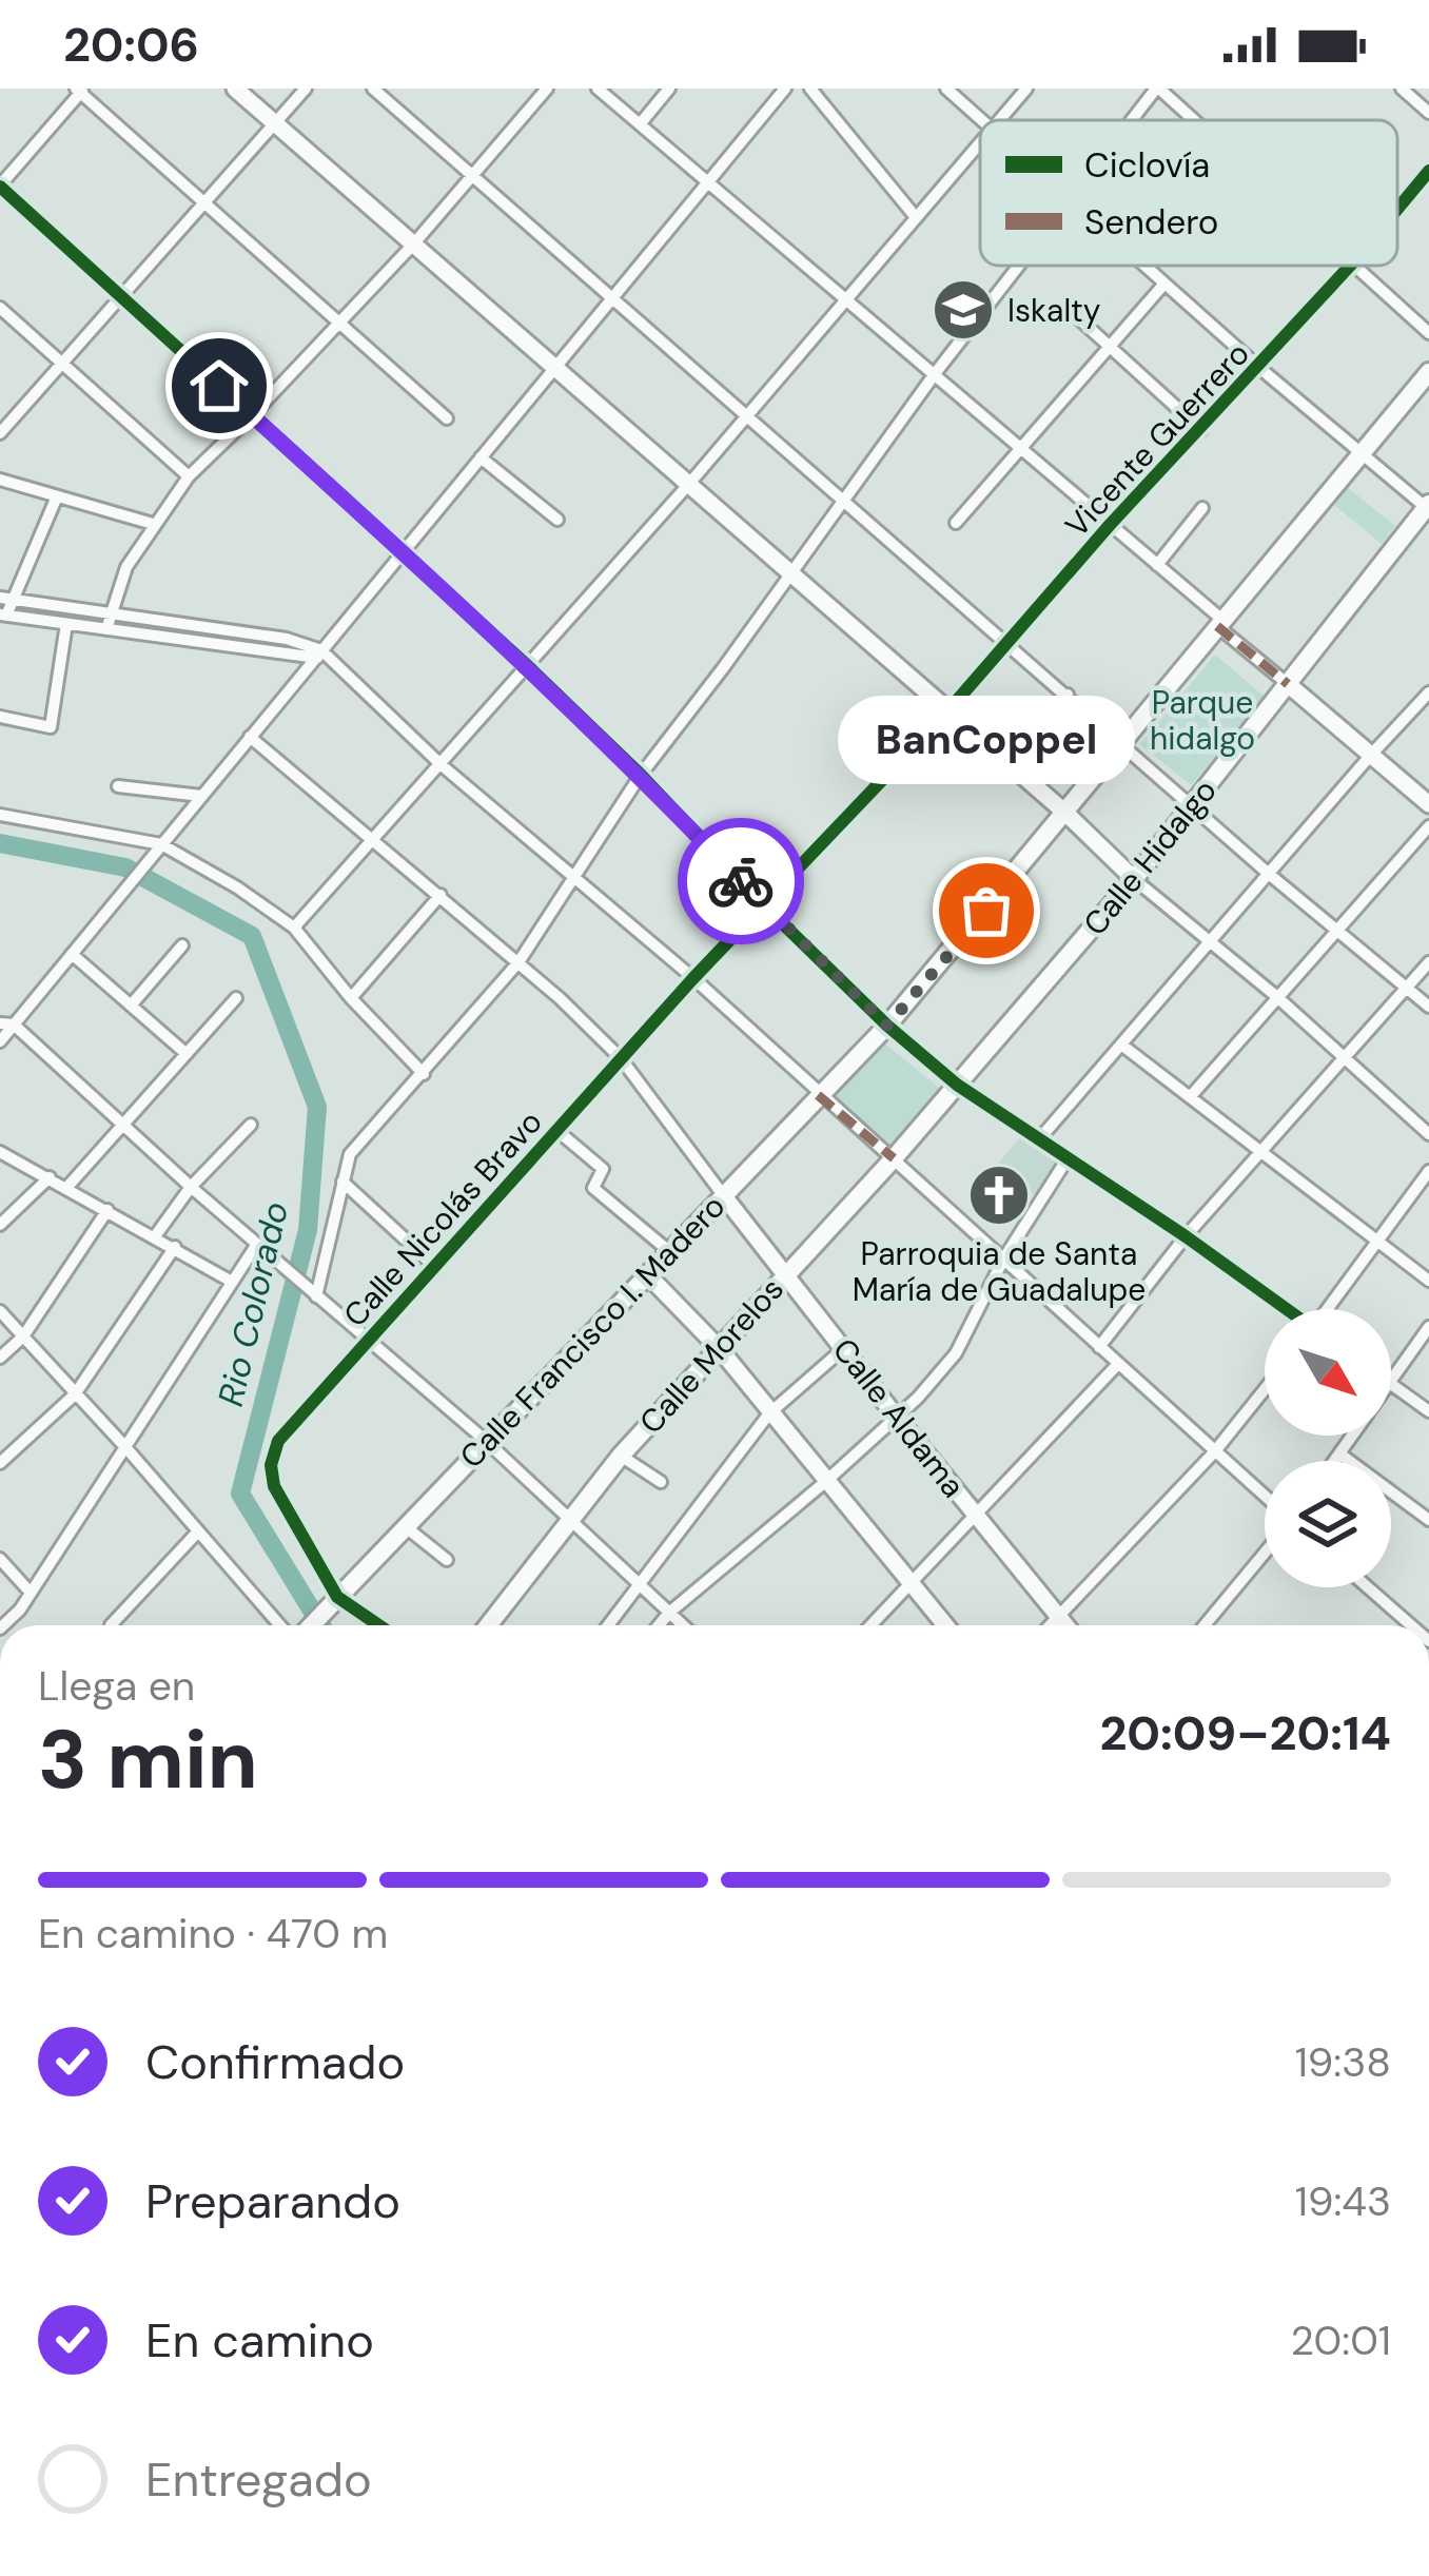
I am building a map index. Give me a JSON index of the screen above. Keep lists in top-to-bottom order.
{
  "streets": {
    "main road": ["Calle Hidalgo", "Calle Francisco I. Madero", "Calle Morelos"],
    "street": ["Vicente Guerrero", "Calle Nicolás Bravo", "Calle Aldama"]
  },
  "crossings": [
    ["Vicente Guerrero", "Calle Nicolás Bravo"],
    ["Calle Hidalgo", "Calle Morelos"],
    ["Calle Nicolás Bravo", "Calle Francisco I. Madero"],
    ["Calle Francisco I. Madero", "Calle Aldama"],
    ["Calle Morelos", "Calle Aldama"]
  ],
  "water": ["Rio Colorado"],
  "parks": ["Parque hidalgo"],
  "places": {
    "school or university": ["Iskalty"],
    "other": ["BanCoppel"],
    "church": ["Parroquia de Santa María de Guadalupe"]
  },
  "legend": ["Ciclovía", "Sendero"],
  "north": "bottom right",
  "page": {
    "status": "20:06",
    "bubble": "BanCoppel",
    "heading": ["3 min", "Llega en", "20:09–20:14"],
    "bar": "En camino · 470 m",
    "list": [
      ["Confirmado", "19:38"],
      ["Preparando", "19:43"],
      ["En camino", "20:01"],
      "Entregado"
    ]
  }
}
